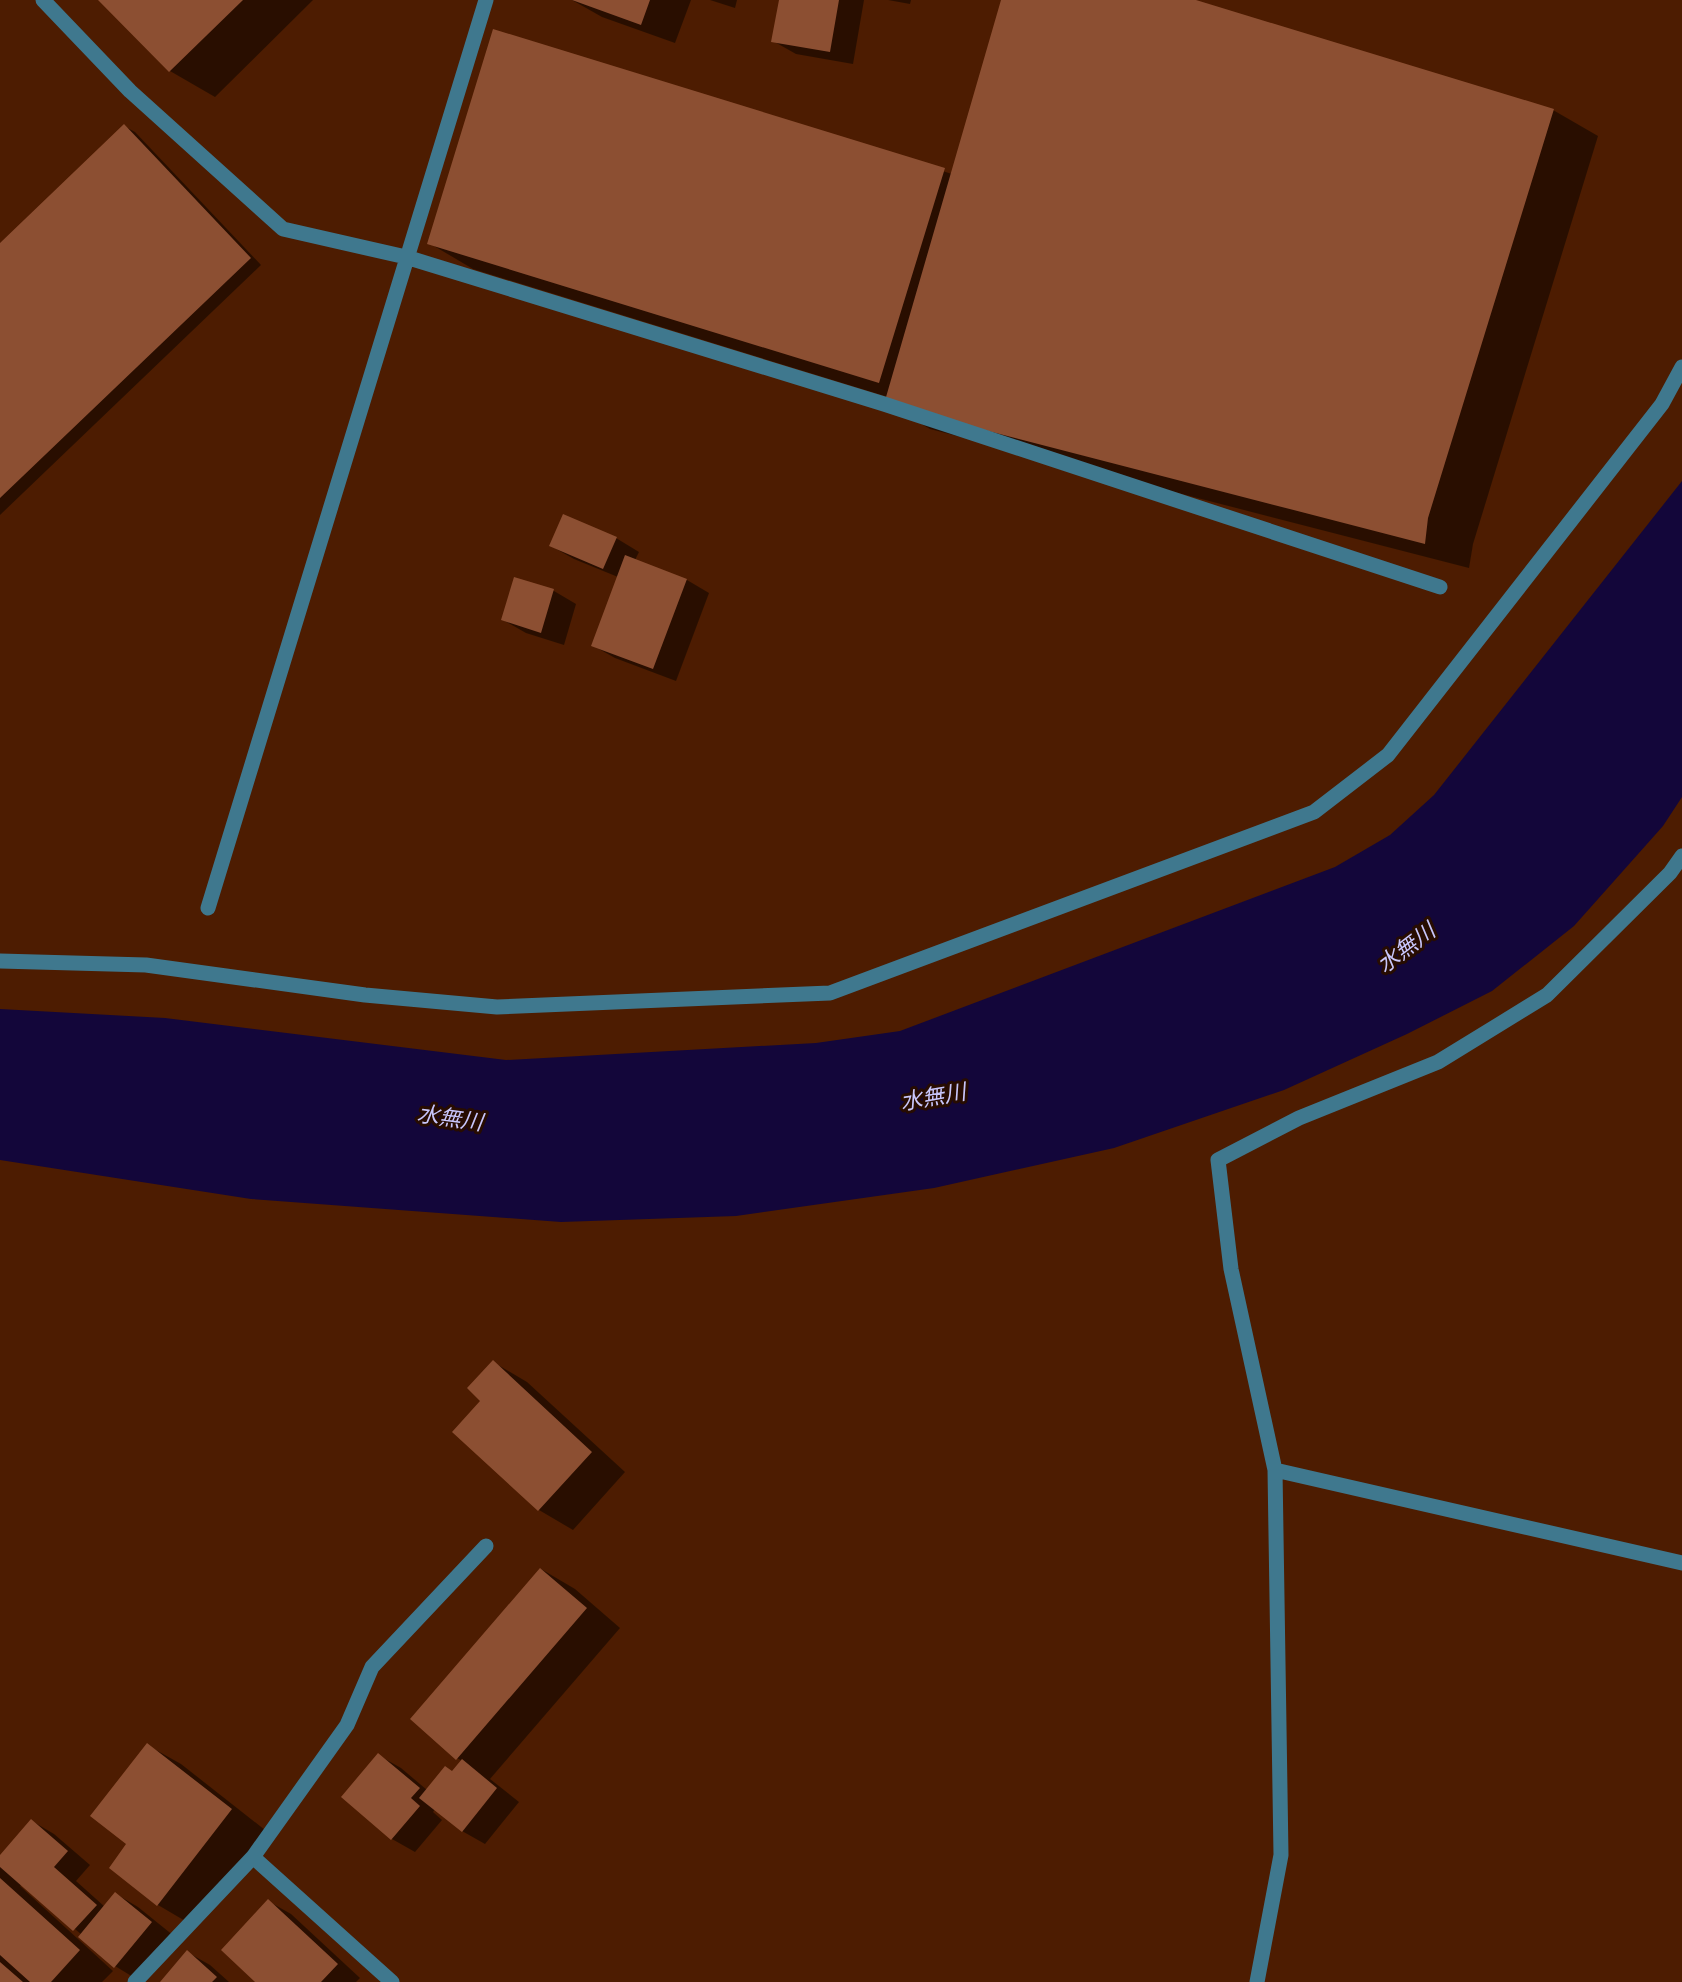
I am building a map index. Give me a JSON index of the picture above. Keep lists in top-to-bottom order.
{
  "water": ["水無川"]
}
